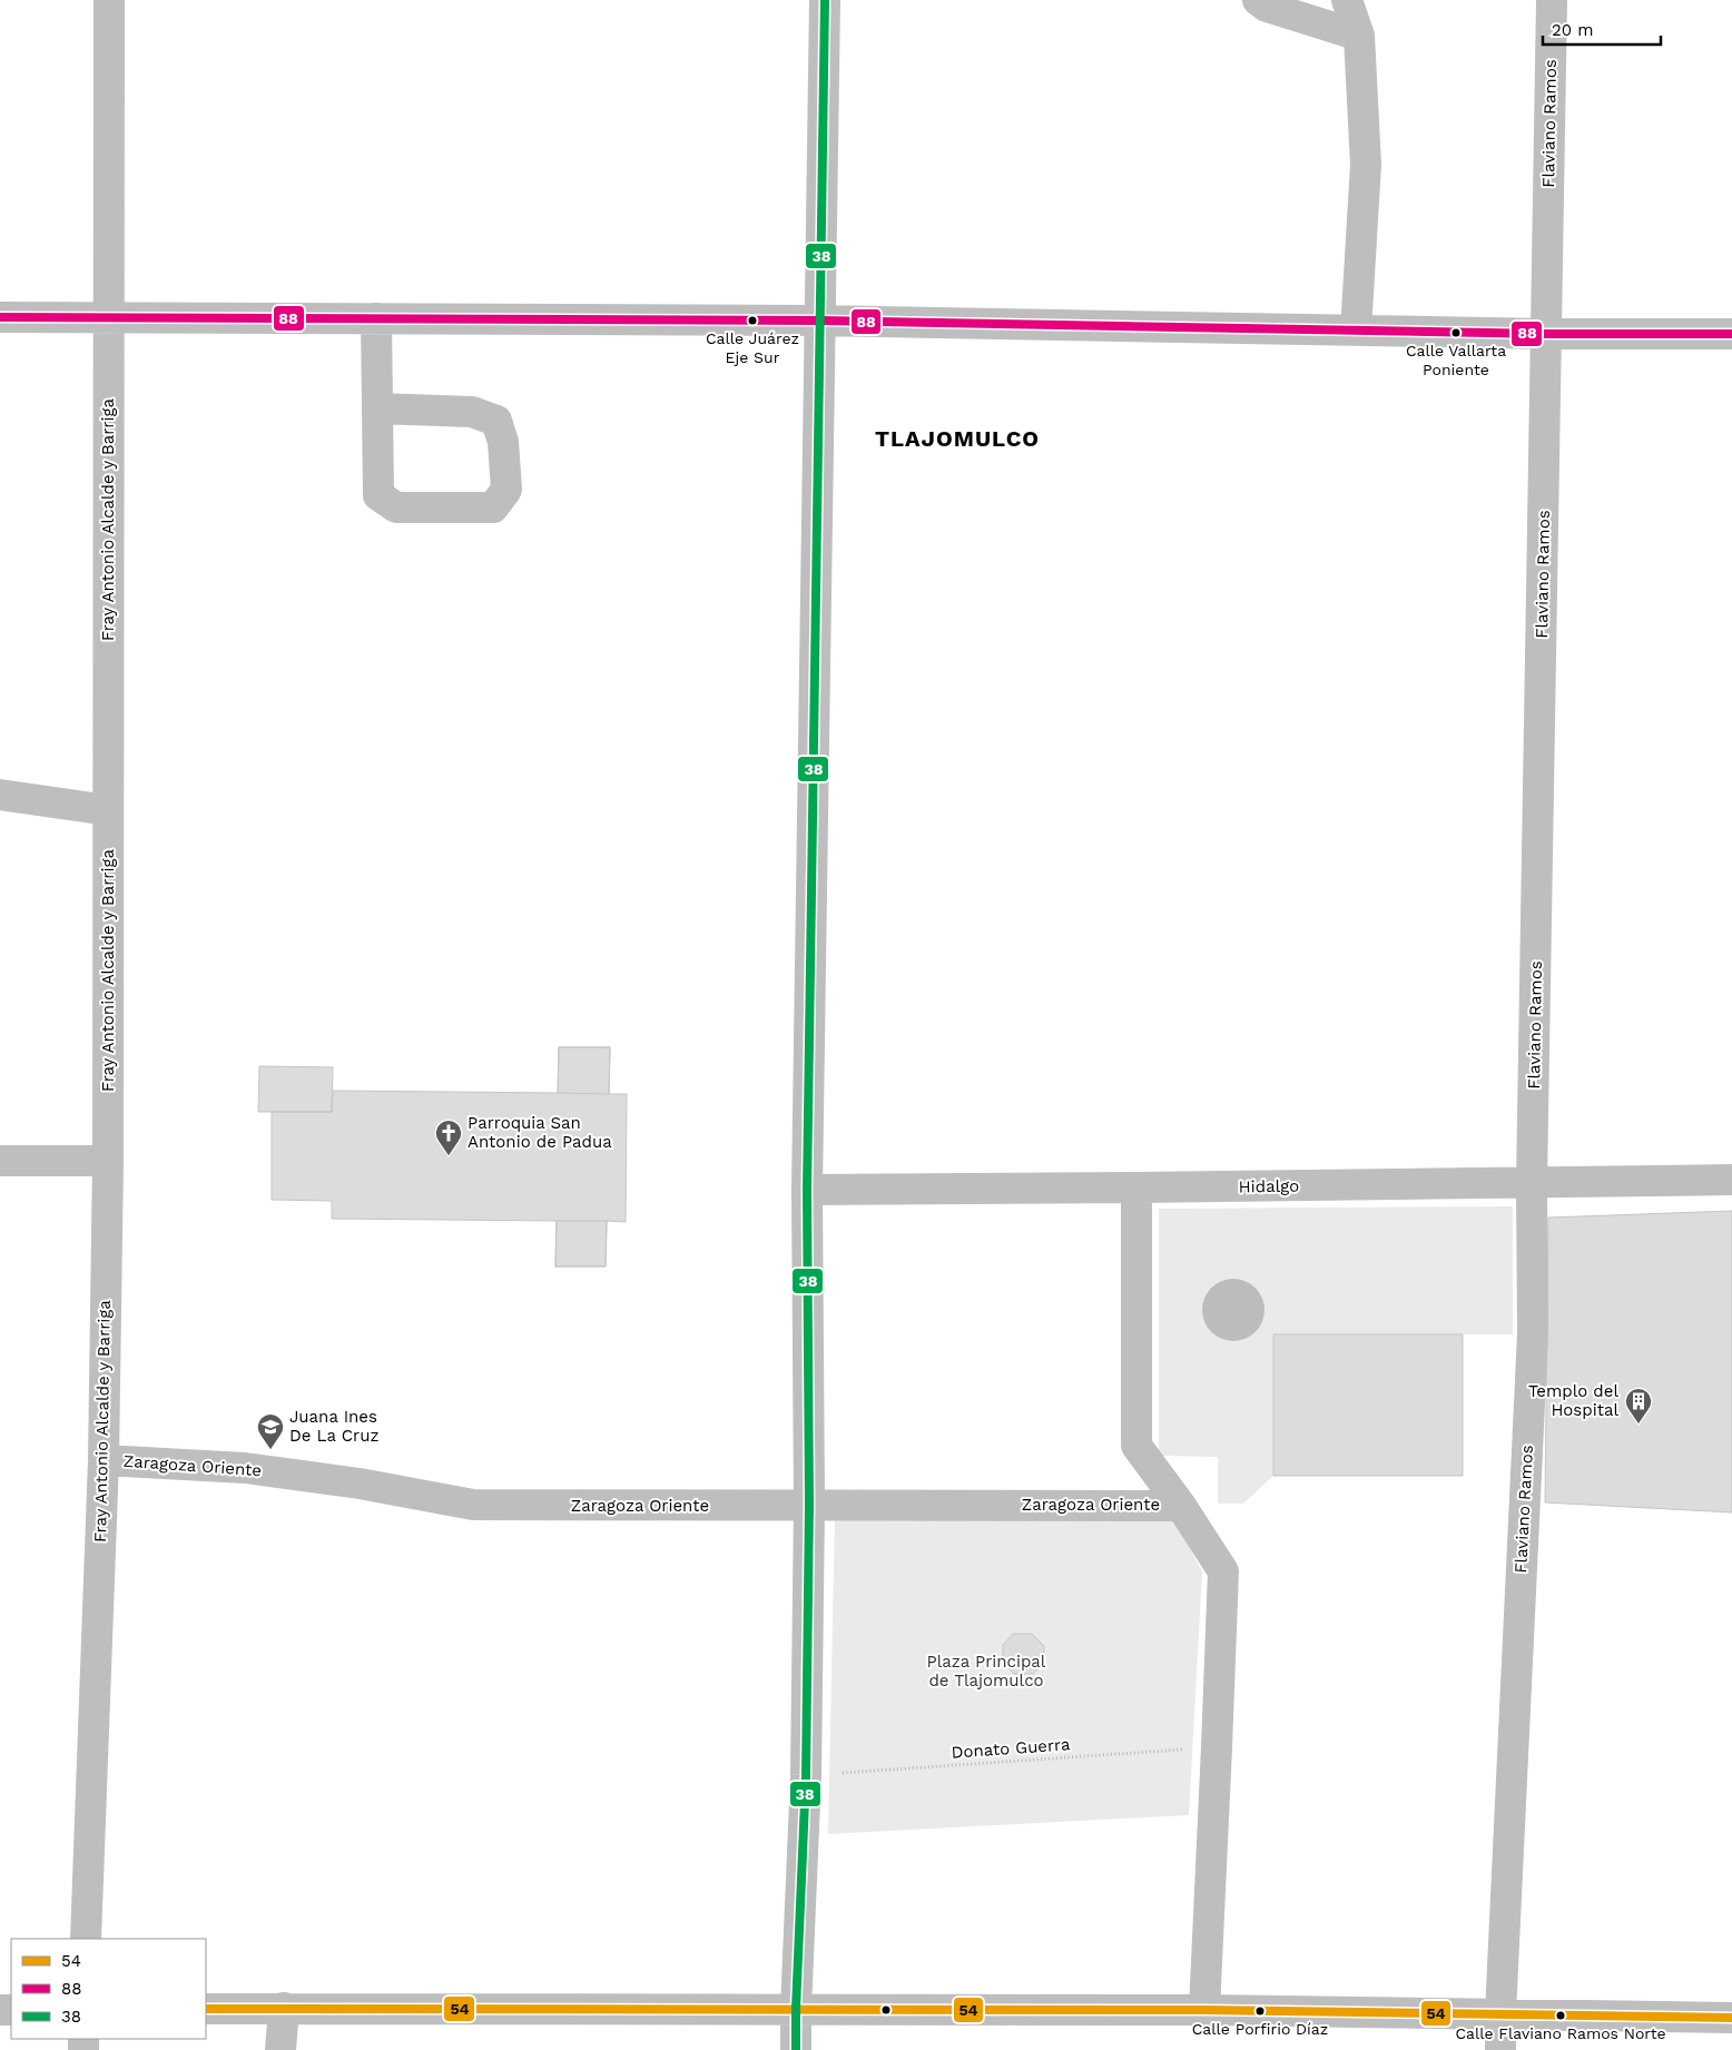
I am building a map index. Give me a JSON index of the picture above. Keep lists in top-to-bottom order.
{
  "streets": {
    "street": [
      "Flaviano Ramos",
      "Fray Antonio Alcalde y Barriga",
      "Hidalgo",
      "Zaragoza Oriente"
    ],
    "path": ["Donato Guerra"]
  },
  "crossings": [
    ["Flaviano Ramos", "Hidalgo"],
    ["Fray Antonio Alcalde y Barriga", "Zaragoza Oriente"]
  ],
  "districts": ["TLAJOMULCO"],
  "parks": ["Plaza Principal de Tlajomulco"],
  "places": {
    "other": [
      "Calle Juárez Eje Sur",
      "Calle Vallarta Poniente",
      "Calle Porfirio Díaz",
      "Calle Flaviano Ramos Norte"
    ],
    "church": ["Parroquia San Antonio de Padua"],
    "building": ["Templo del Hospital"],
    "school or university": ["Juana Ines De La Cruz"]
  },
  "lines": ["transit line 38", "transit line 88", "transit line 54"],
  "legend": ["54", "88", "38"],
  "scale_bar": "20 m"
}
